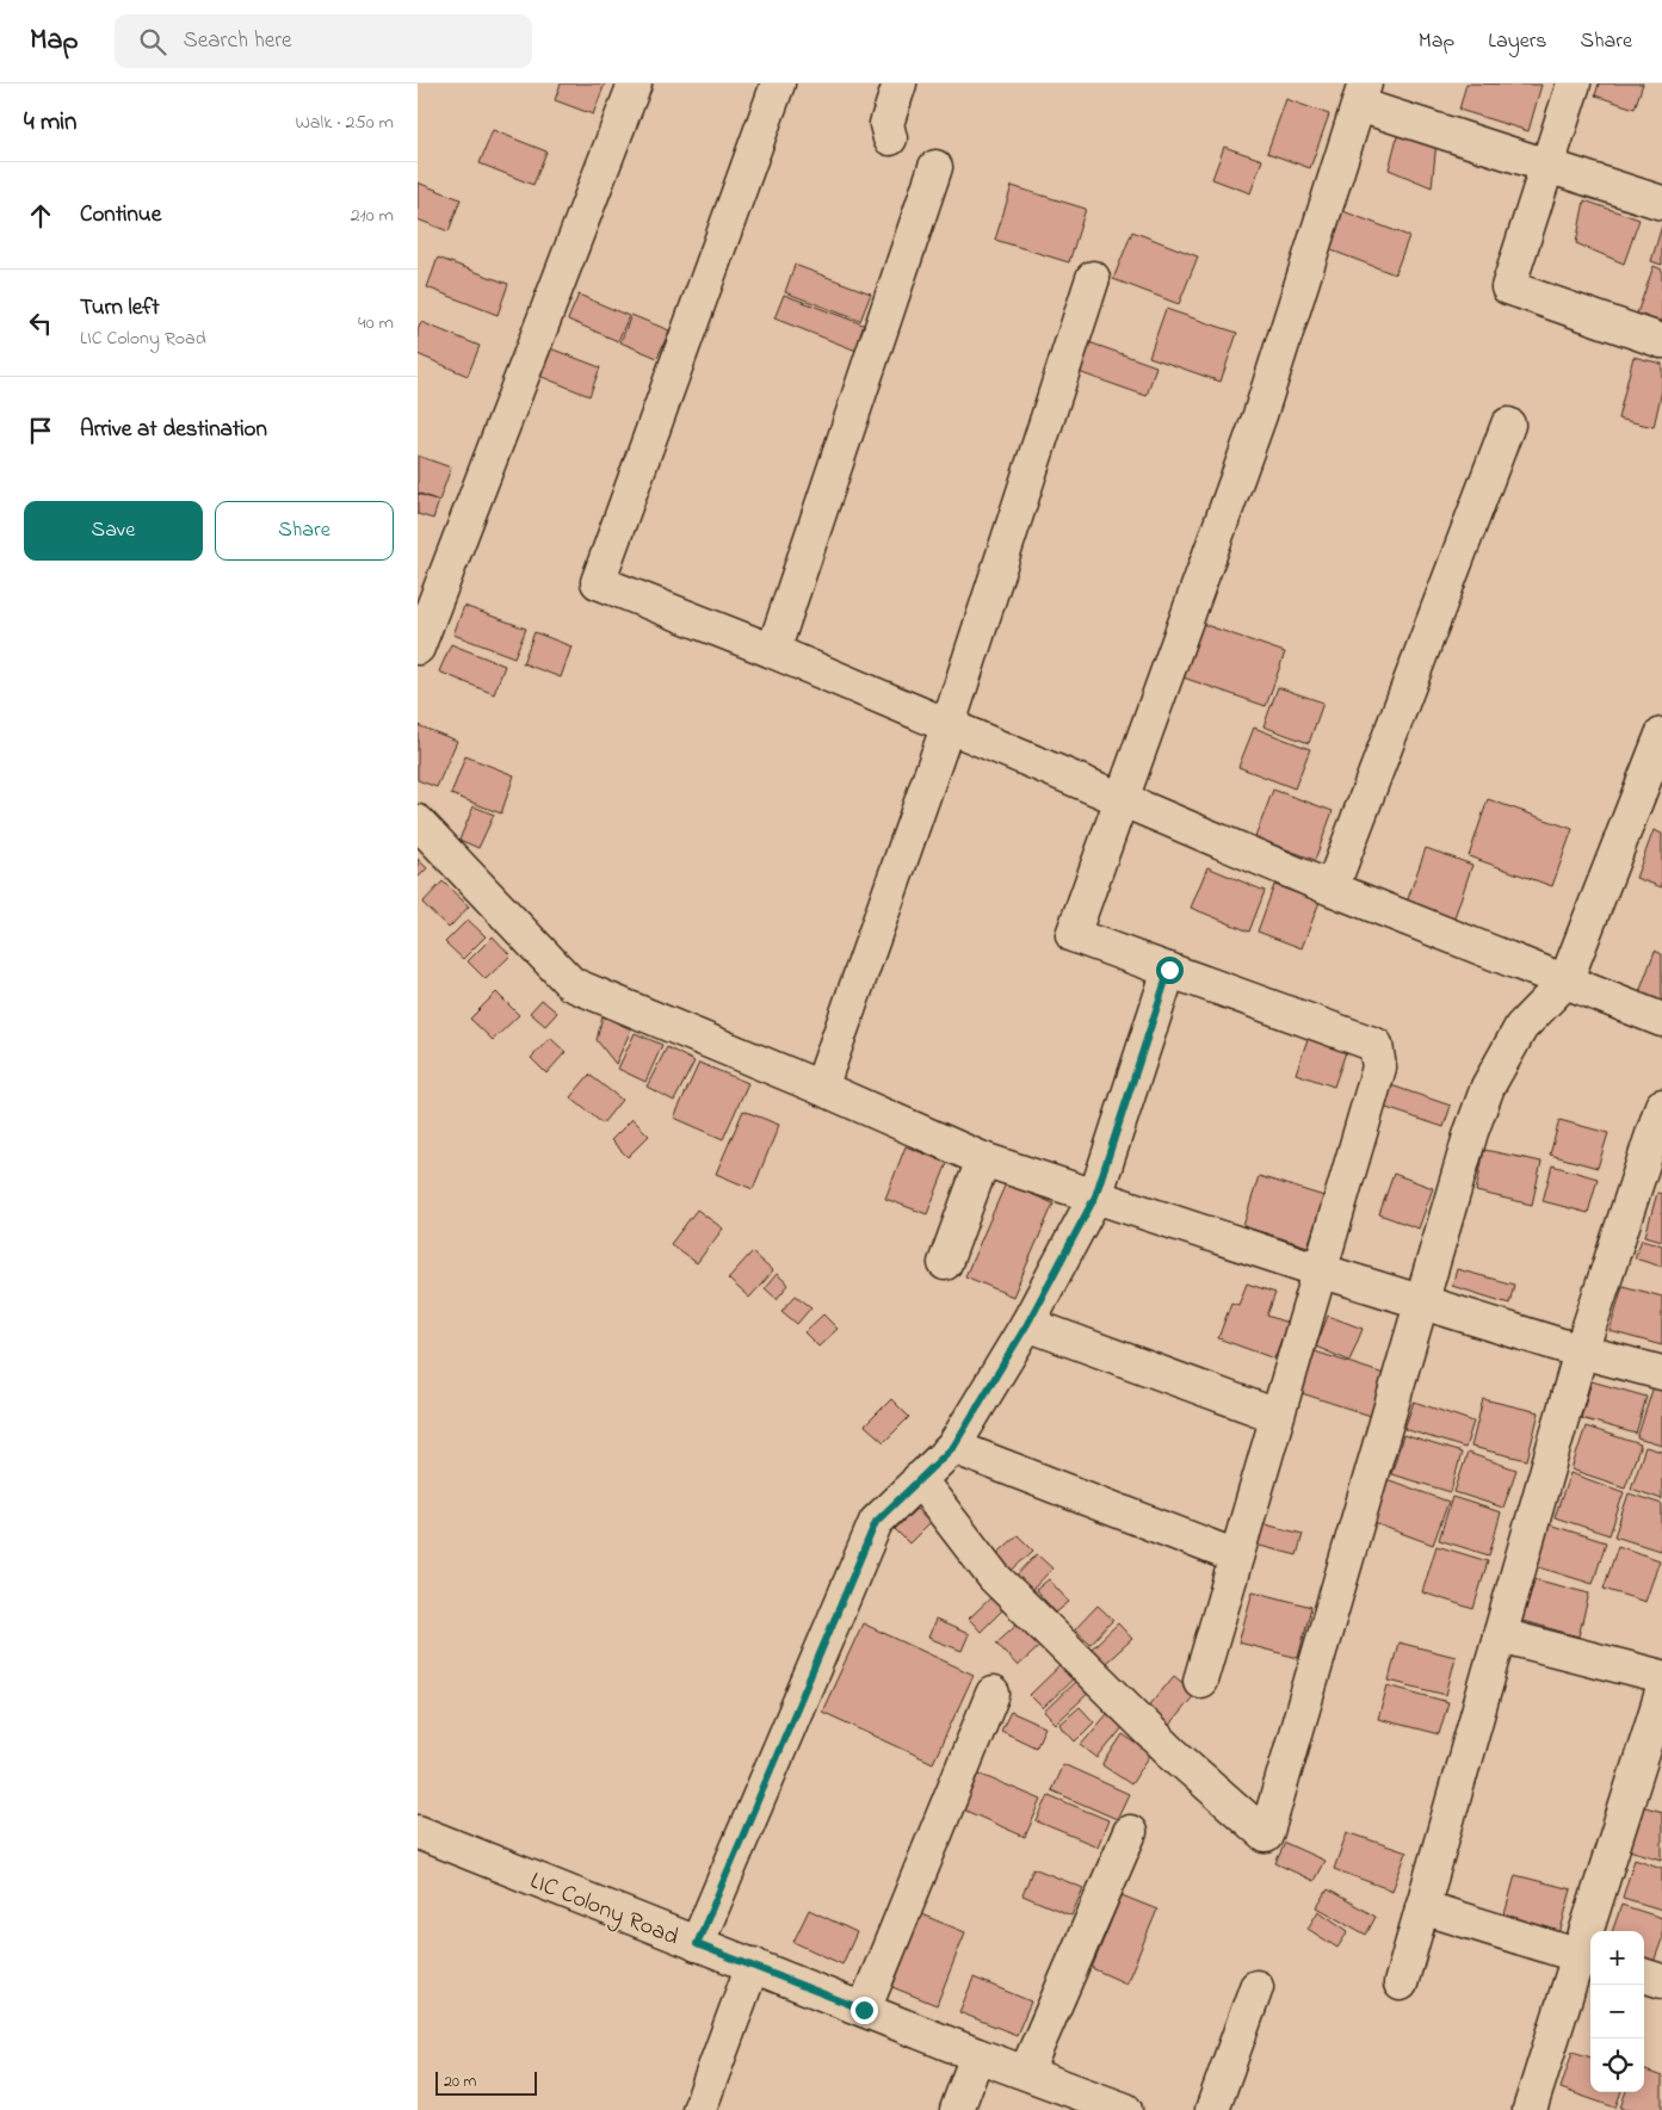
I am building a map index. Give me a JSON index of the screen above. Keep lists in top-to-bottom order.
{
  "streets": {
    "street": ["LIC Colony Road"]
  },
  "scale_bar": "20 m",
  "page": {
    "header": "Map",
    "search": "Search here",
    "nav": ["Map", "Layers", "Share"],
    "heading": ["4 min", "Walk · 250 m"],
    "list": [
      ["Continue", "210 m"],
      ["Turn left", "LIC Colony Road", "40 m"],
      "Arrive at destination"
    ],
    "buttons": ["Save", "Share"],
    "map_buttons": ["+", "−"],
    "scale": "20 m"
  }
}
